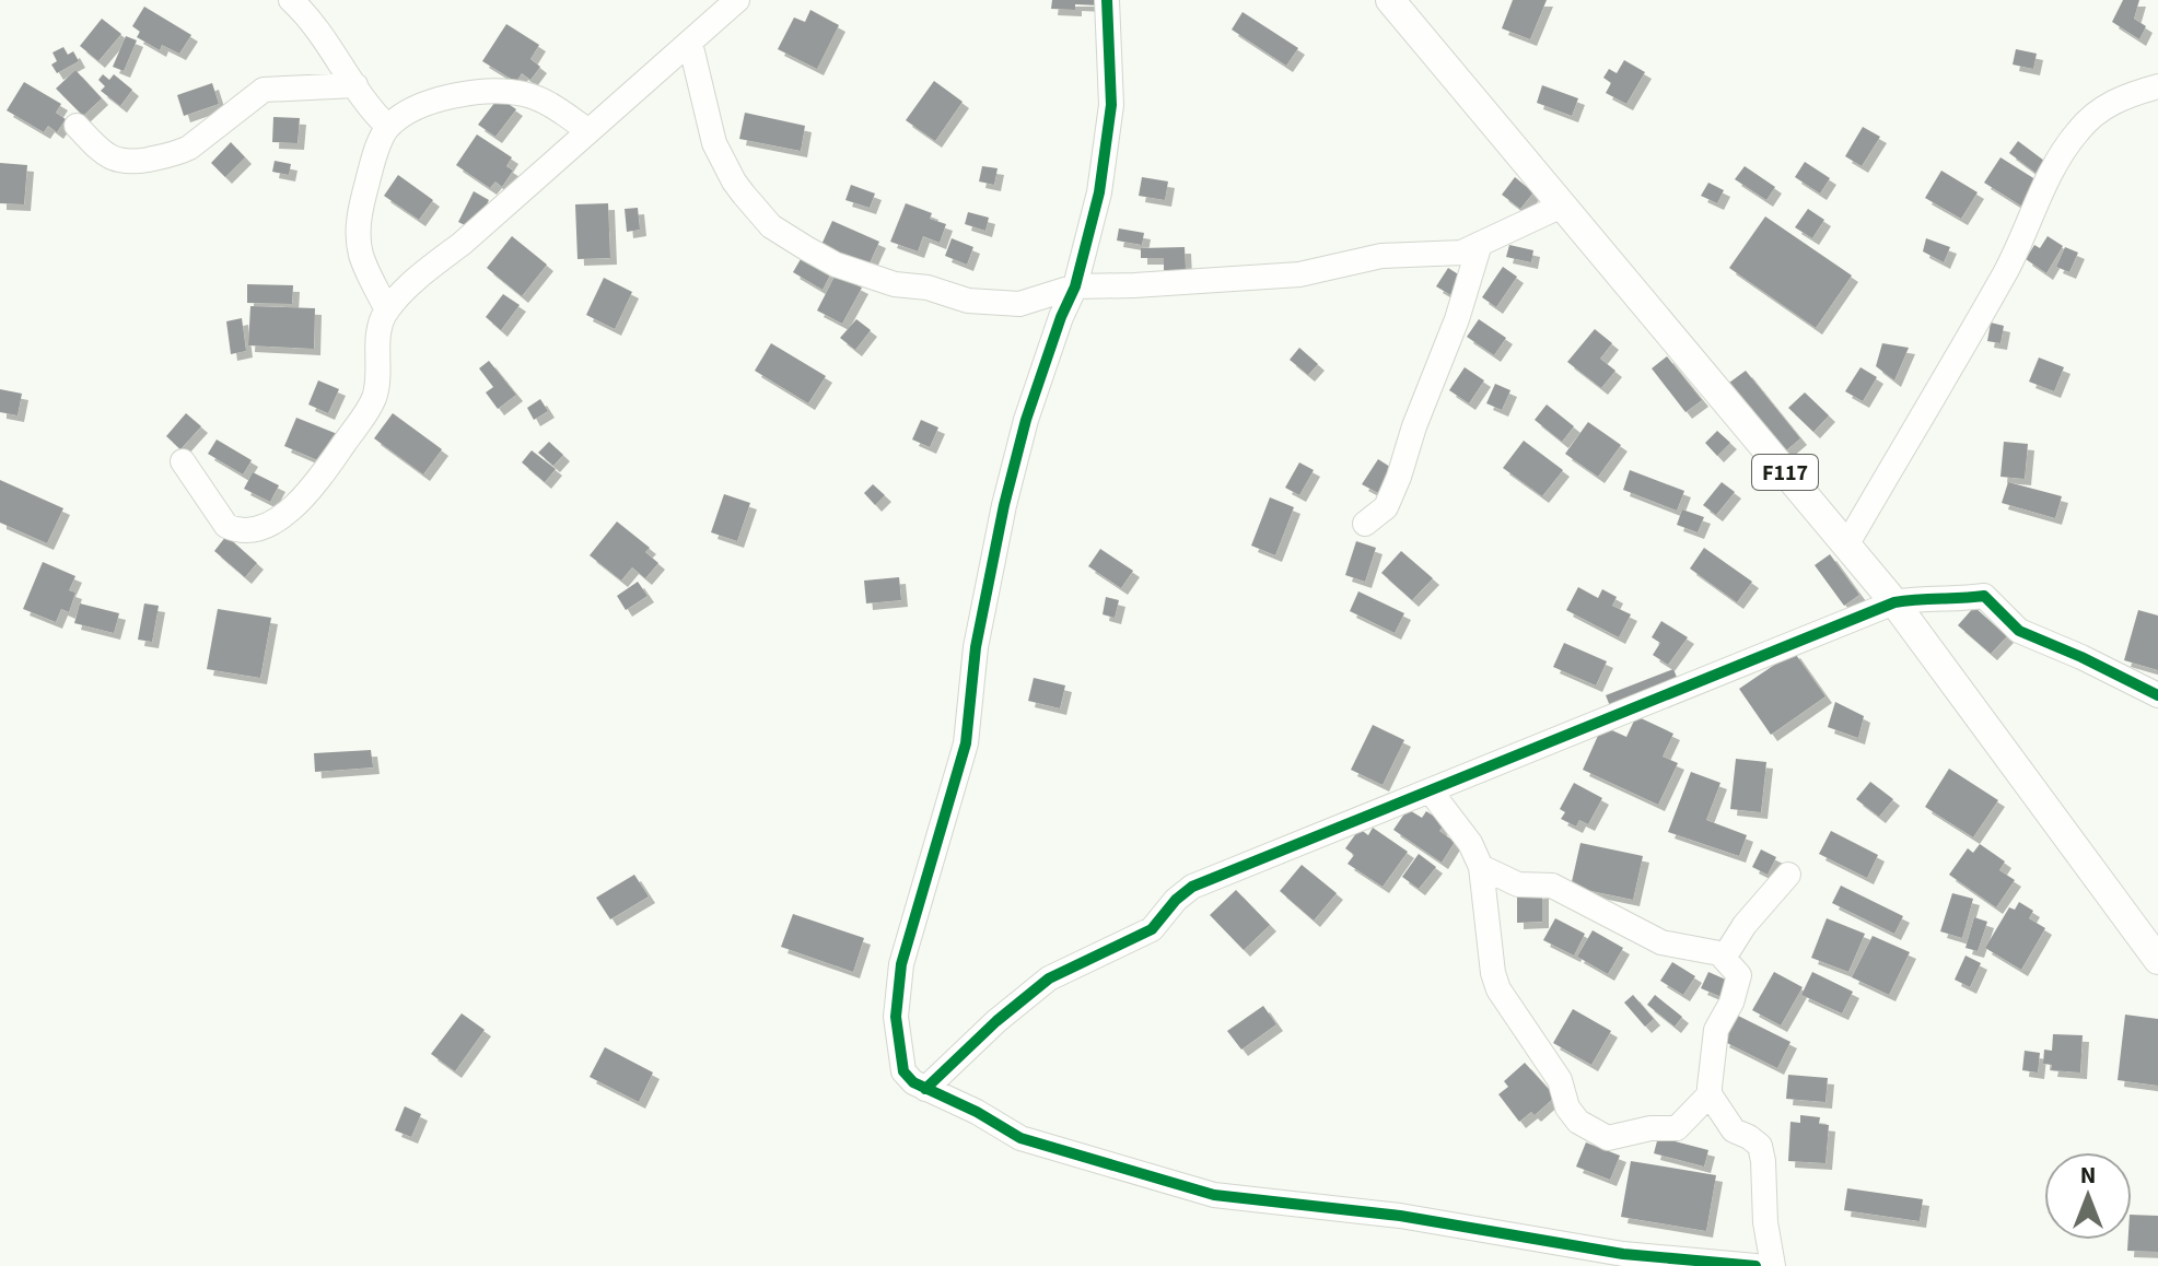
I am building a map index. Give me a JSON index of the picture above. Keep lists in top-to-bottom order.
{
  "streets": {
    "main road": ["F117"]
  },
  "north": "top"
}
